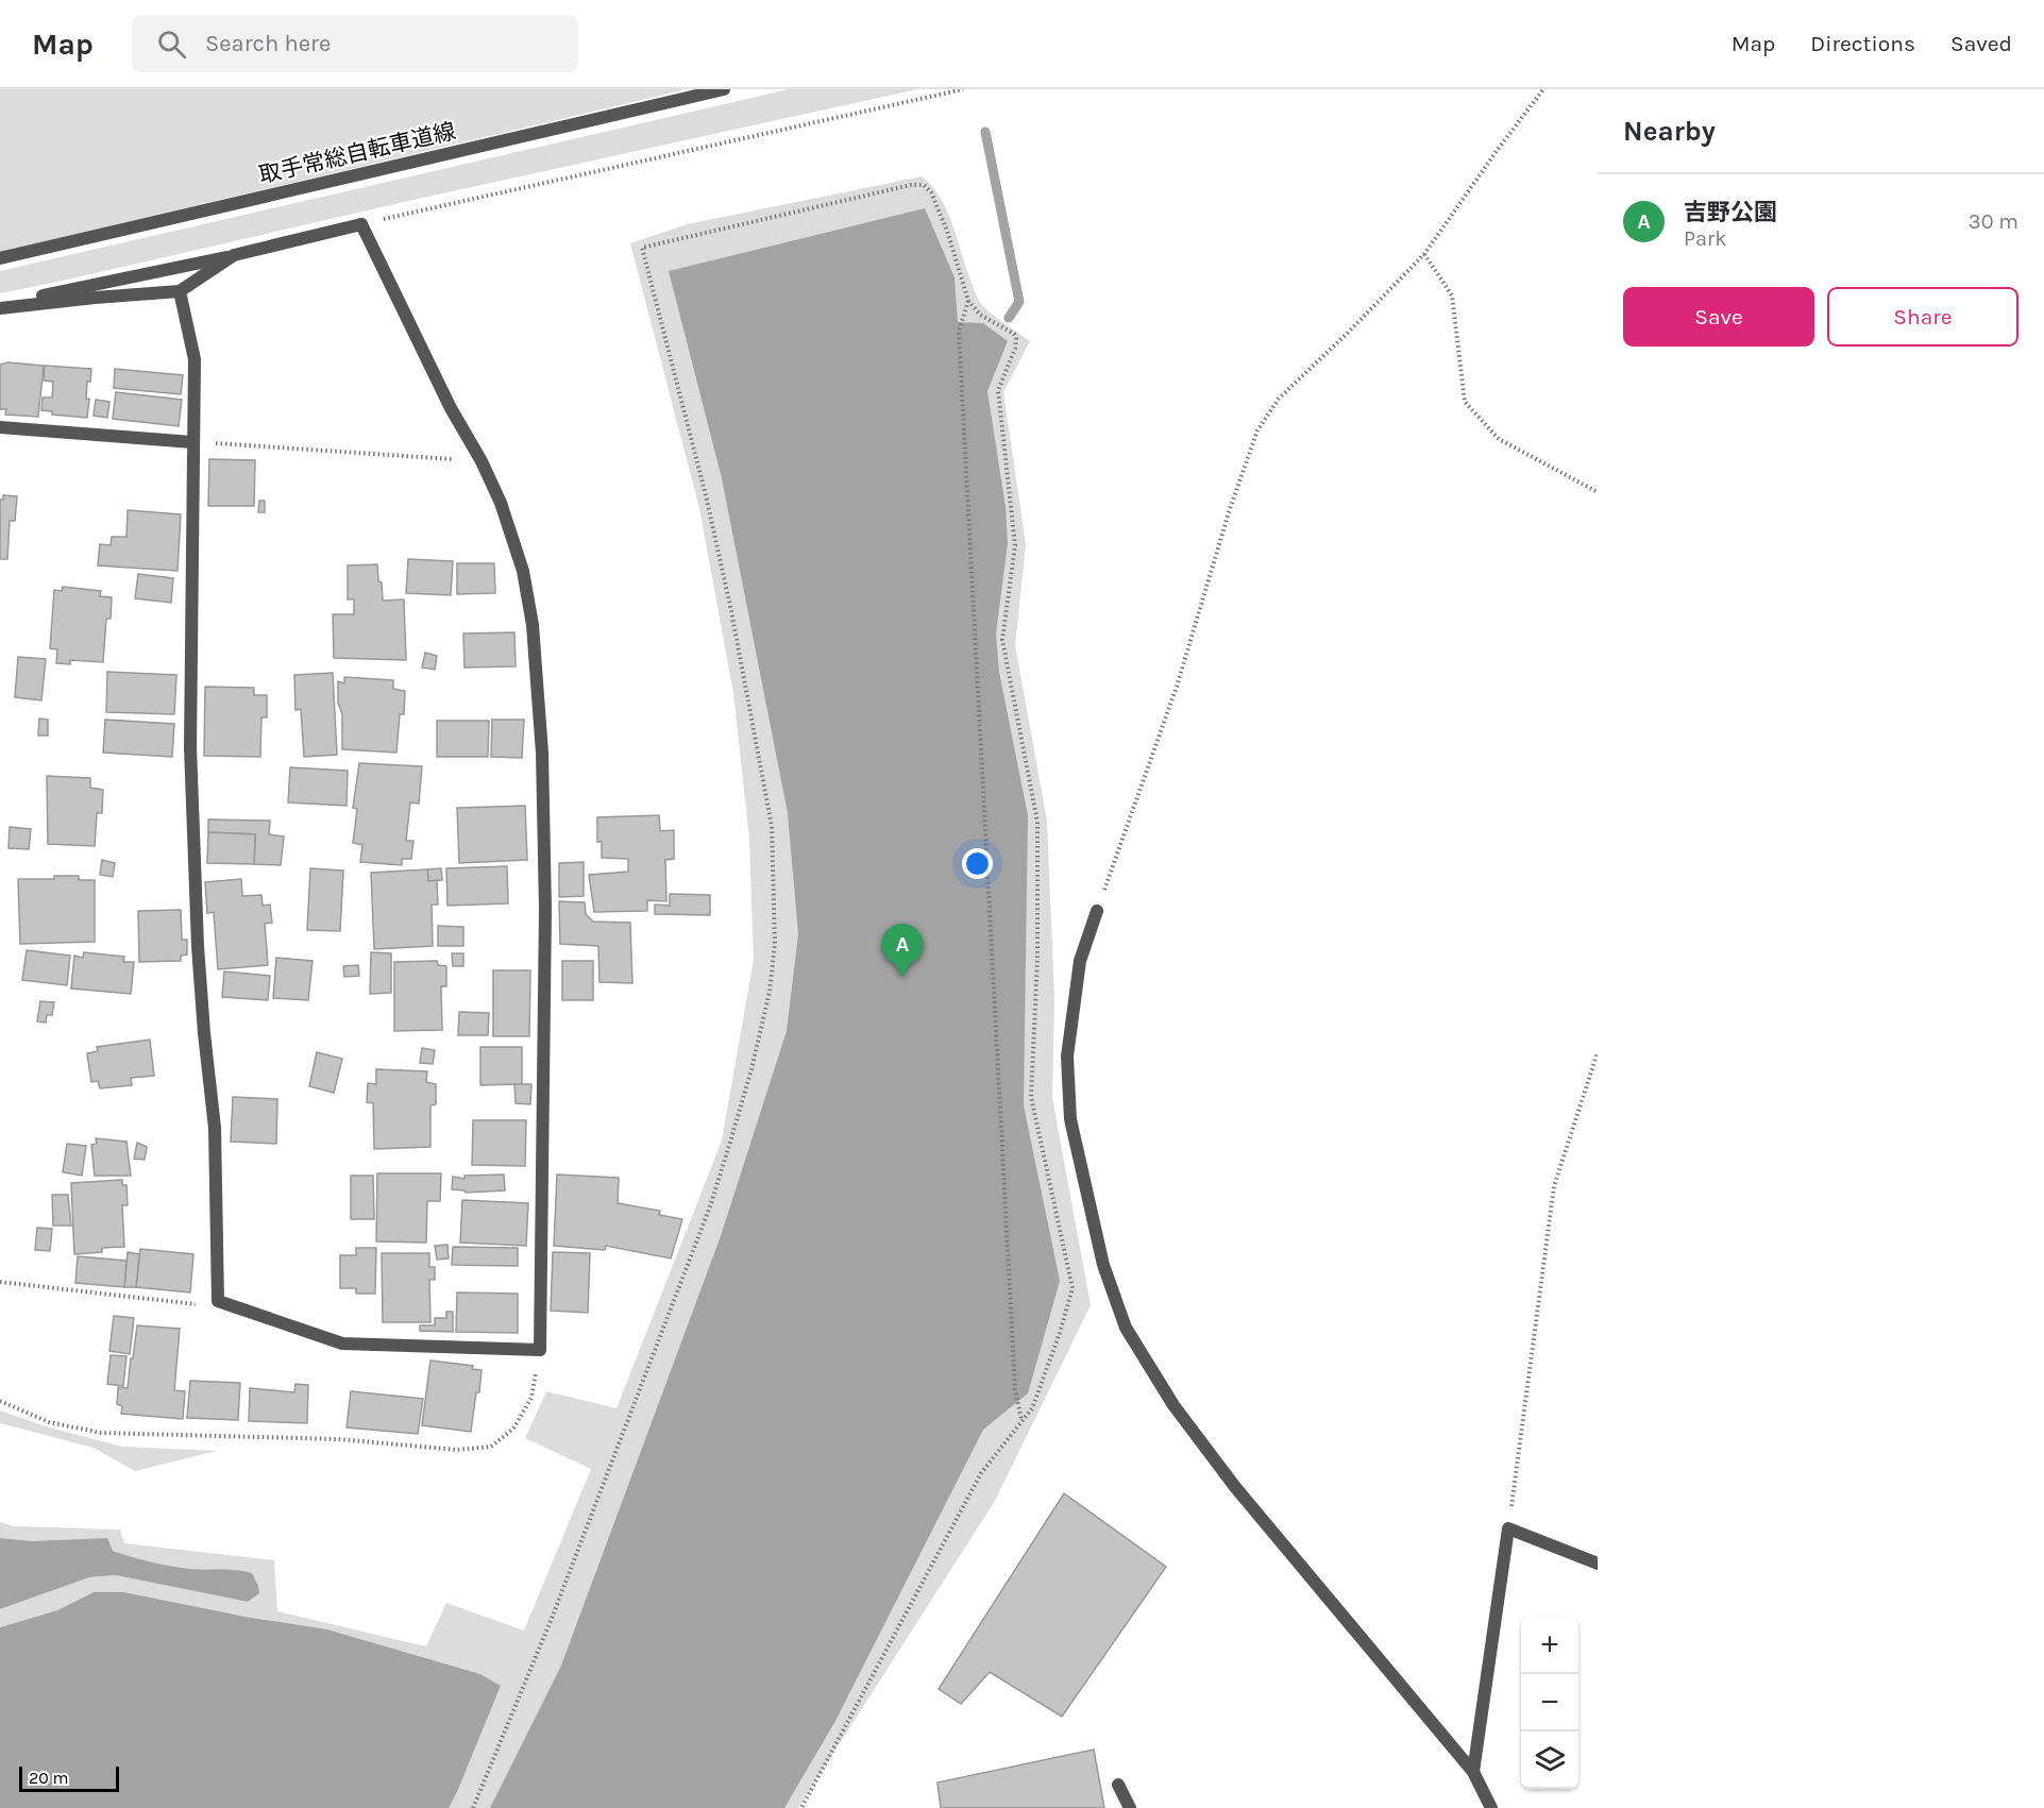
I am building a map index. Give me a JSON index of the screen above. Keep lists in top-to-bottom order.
{
  "streets": {
    "street": ["取手常総自転車道線"]
  },
  "scale_bar": "20 m",
  "page": {
    "header": "Map",
    "search": "Search here",
    "nav": ["Map", "Directions", "Saved"],
    "heading": "Nearby",
    "list": [
      {
        "mark": "A",
        "name": "吉野公園",
        "note": "Park",
        "value": "30 m"
      }
    ],
    "buttons": ["Save", "Share"],
    "pins": "A",
    "map_buttons": ["+", "−"],
    "scale": "20 m"
  }
}
